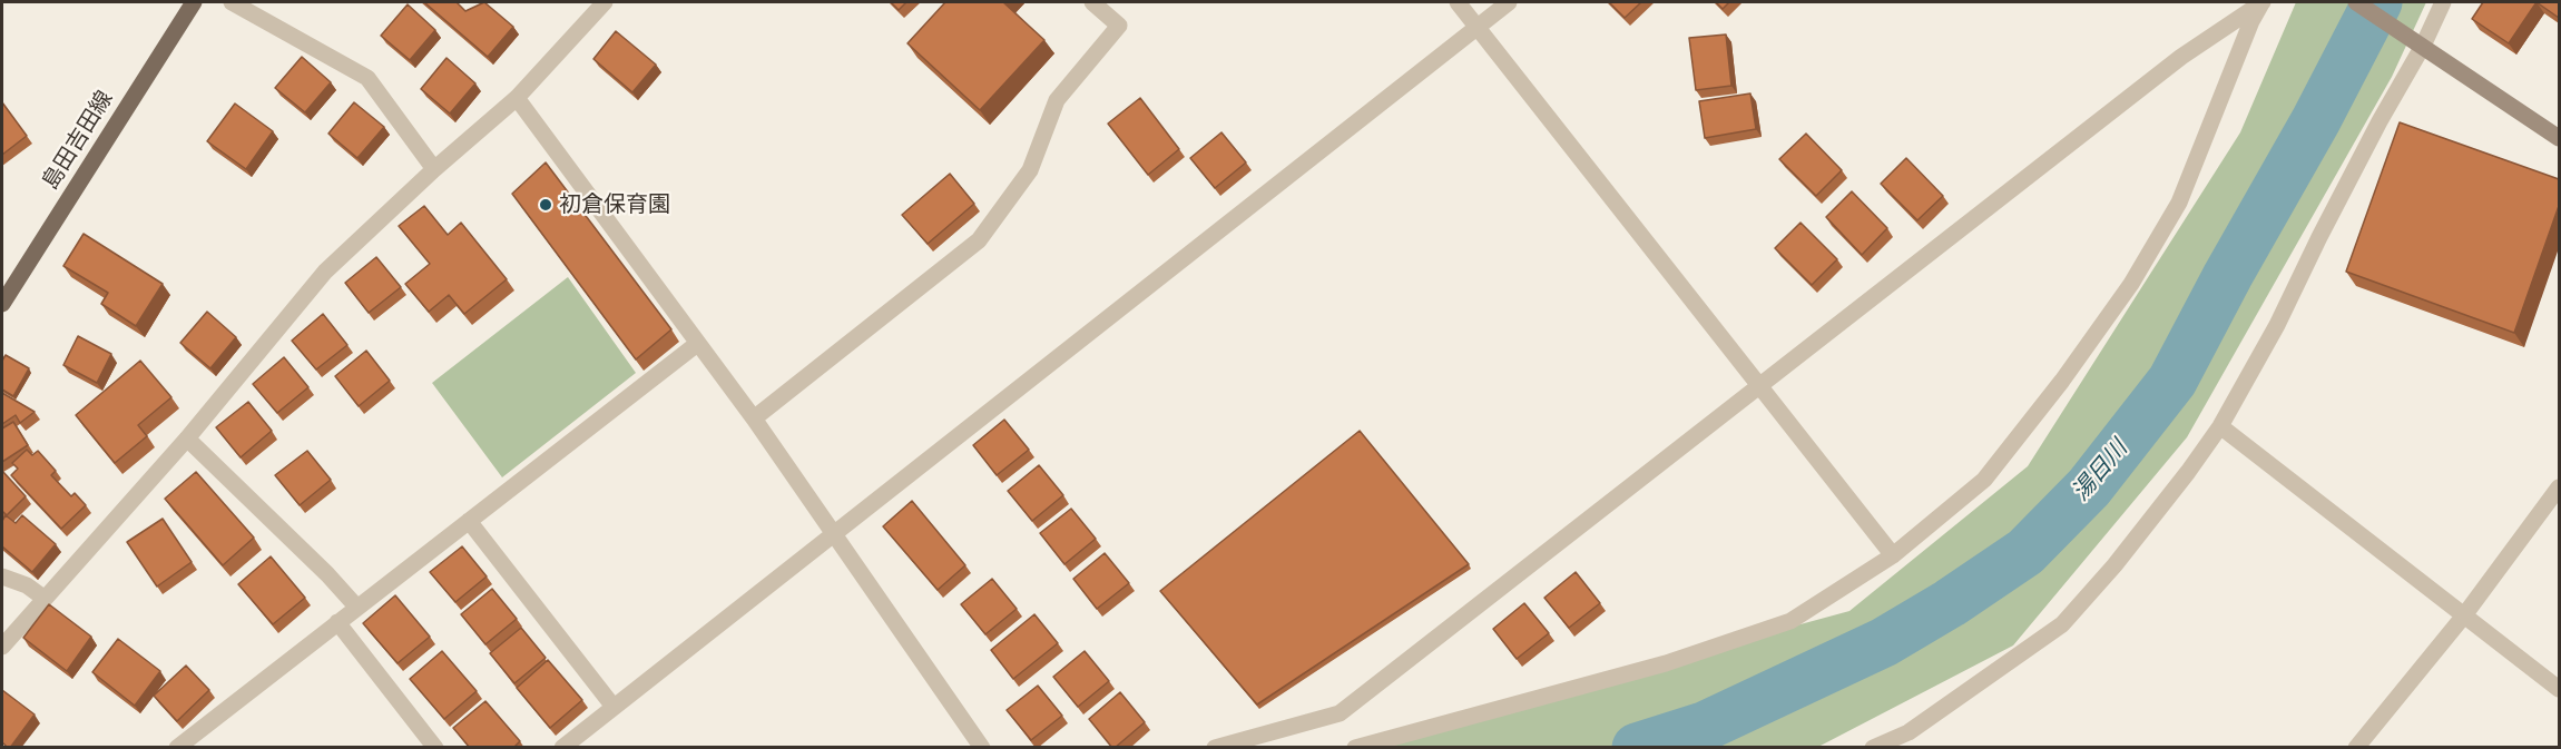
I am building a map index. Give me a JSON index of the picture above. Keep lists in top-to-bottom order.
{
  "streets": {
    "main road": ["島田吉田線"]
  },
  "water": ["湯日川"],
  "places": ["初倉保育園"]
}
